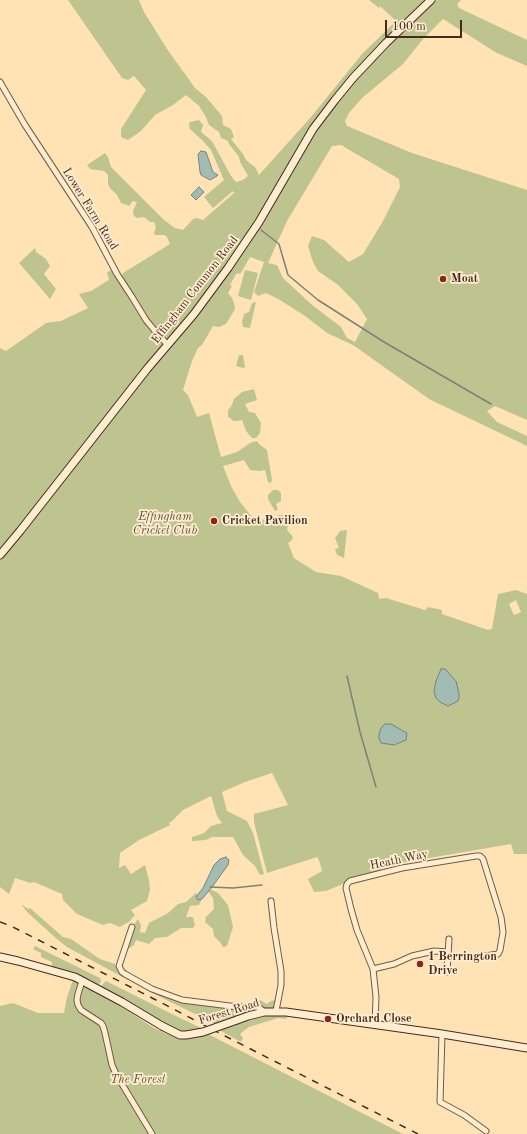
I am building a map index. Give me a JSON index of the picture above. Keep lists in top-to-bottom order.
{
  "streets": {
    "street": [
      "Lower Farm Road",
      "Effingham Common Road",
      "Heath Way",
      "Forest Road"
    ]
  },
  "crossings": [
    ["Lower Farm Road", "Effingham Common Road"],
    ["Heath Way", "Forest Road"]
  ],
  "parks": ["Effingham Cricket Club", "The Forest"],
  "places": [
    "Moat",
    "Cricket Pavilion",
    "1 Berrington Drive",
    "Orchard Close"
  ],
  "scale_bar": "100 m"
}
